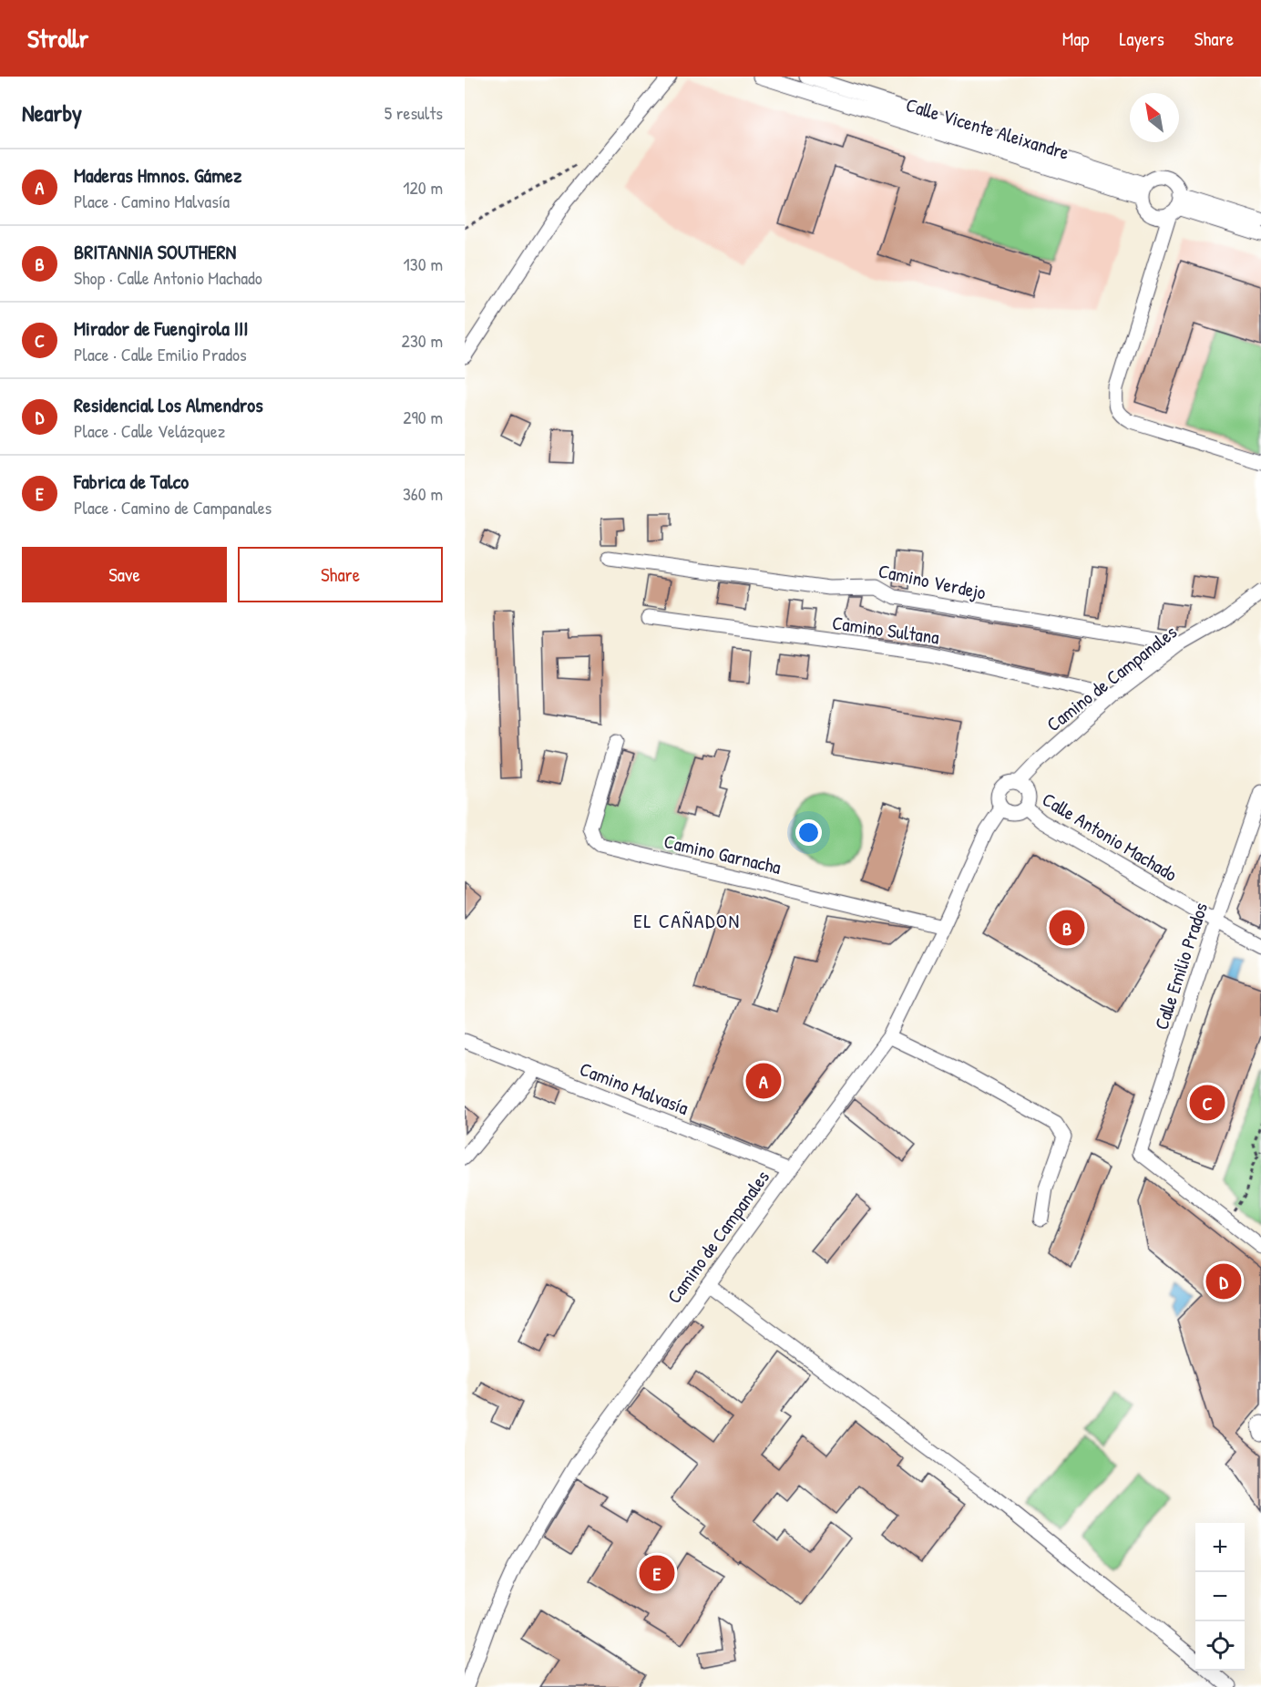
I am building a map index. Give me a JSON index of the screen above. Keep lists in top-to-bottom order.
{
  "streets": {
    "street": [
      "Calle Vicente Aleixandre",
      "Camino Verdejo",
      "Camino Sultana",
      "Camino de Campanales",
      "Calle Antonio Machado",
      "Camino Garnacha",
      "Calle Emilio Prados",
      "Camino Malvasía"
    ]
  },
  "crossings": [
    ["Camino Verdejo", "Camino de Campanales"],
    ["Camino Sultana", "Camino de Campanales"],
    ["Camino de Campanales", "Calle Antonio Machado"],
    ["Camino de Campanales", "Camino Garnacha"],
    ["Camino de Campanales", "Camino Malvasía"],
    ["Calle Antonio Machado", "Calle Emilio Prados"]
  ],
  "districts": ["EL CAÑADON"],
  "north": "top left",
  "page": {
    "header": "Strollr",
    "nav": ["Map", "Layers", "Share"],
    "heading": ["Nearby", "5 results"],
    "list": [
      {
        "mark": "A",
        "name": "Maderas Hmnos. Gámez",
        "note": "Place · Camino Malvasía",
        "value": "120 m"
      },
      {
        "mark": "B",
        "name": "BRITANNIA SOUTHERN",
        "note": "Shop · Calle Antonio Machado",
        "value": "130 m"
      },
      {
        "mark": "C",
        "name": "Mirador de Fuengirola III",
        "note": "Place · Calle Emilio Prados",
        "value": "230 m"
      },
      {
        "mark": "D",
        "name": "Residencial Los Almendros",
        "note": "Place · Calle Velázquez",
        "value": "290 m"
      },
      {
        "mark": "E",
        "name": "Fabrica de Talco",
        "note": "Place · Camino de Campanales",
        "value": "360 m"
      }
    ],
    "buttons": ["Save", "Share"],
    "pins": [
      "B",
      "A",
      "C",
      "D",
      "E"
    ],
    "map_buttons": ["+", "−"]
  }
}
